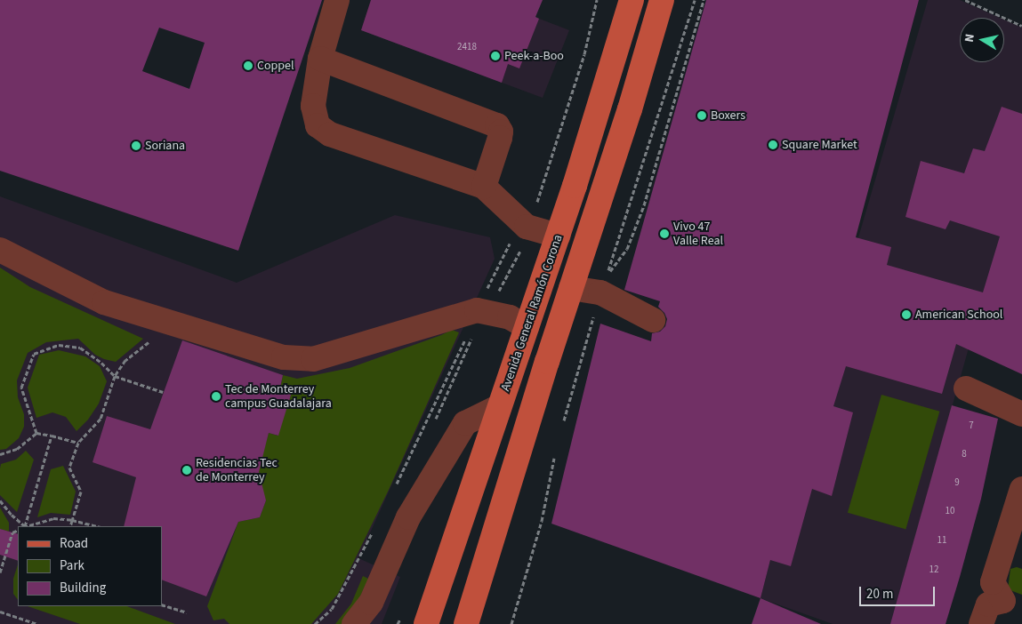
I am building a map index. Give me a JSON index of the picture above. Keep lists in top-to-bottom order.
{
  "streets": {
    "main road": ["Avenida General Ramón Corona"]
  },
  "places": [
    "Peek-a-Boo",
    "Coppel",
    "Boxers",
    "Square Market",
    "Soriana",
    "Vivo 47 Valle Real",
    "American School",
    "Tec de Monterrey campus Guadalajara",
    "Residencias Tec de Monterrey"
  ],
  "house_numbers": [
    "2418",
    "7",
    "8",
    "9",
    "10",
    "11",
    "12"
  ],
  "legend": ["Road", "Park", "Building"],
  "scale_bar": "20 m",
  "north": "left"
}
